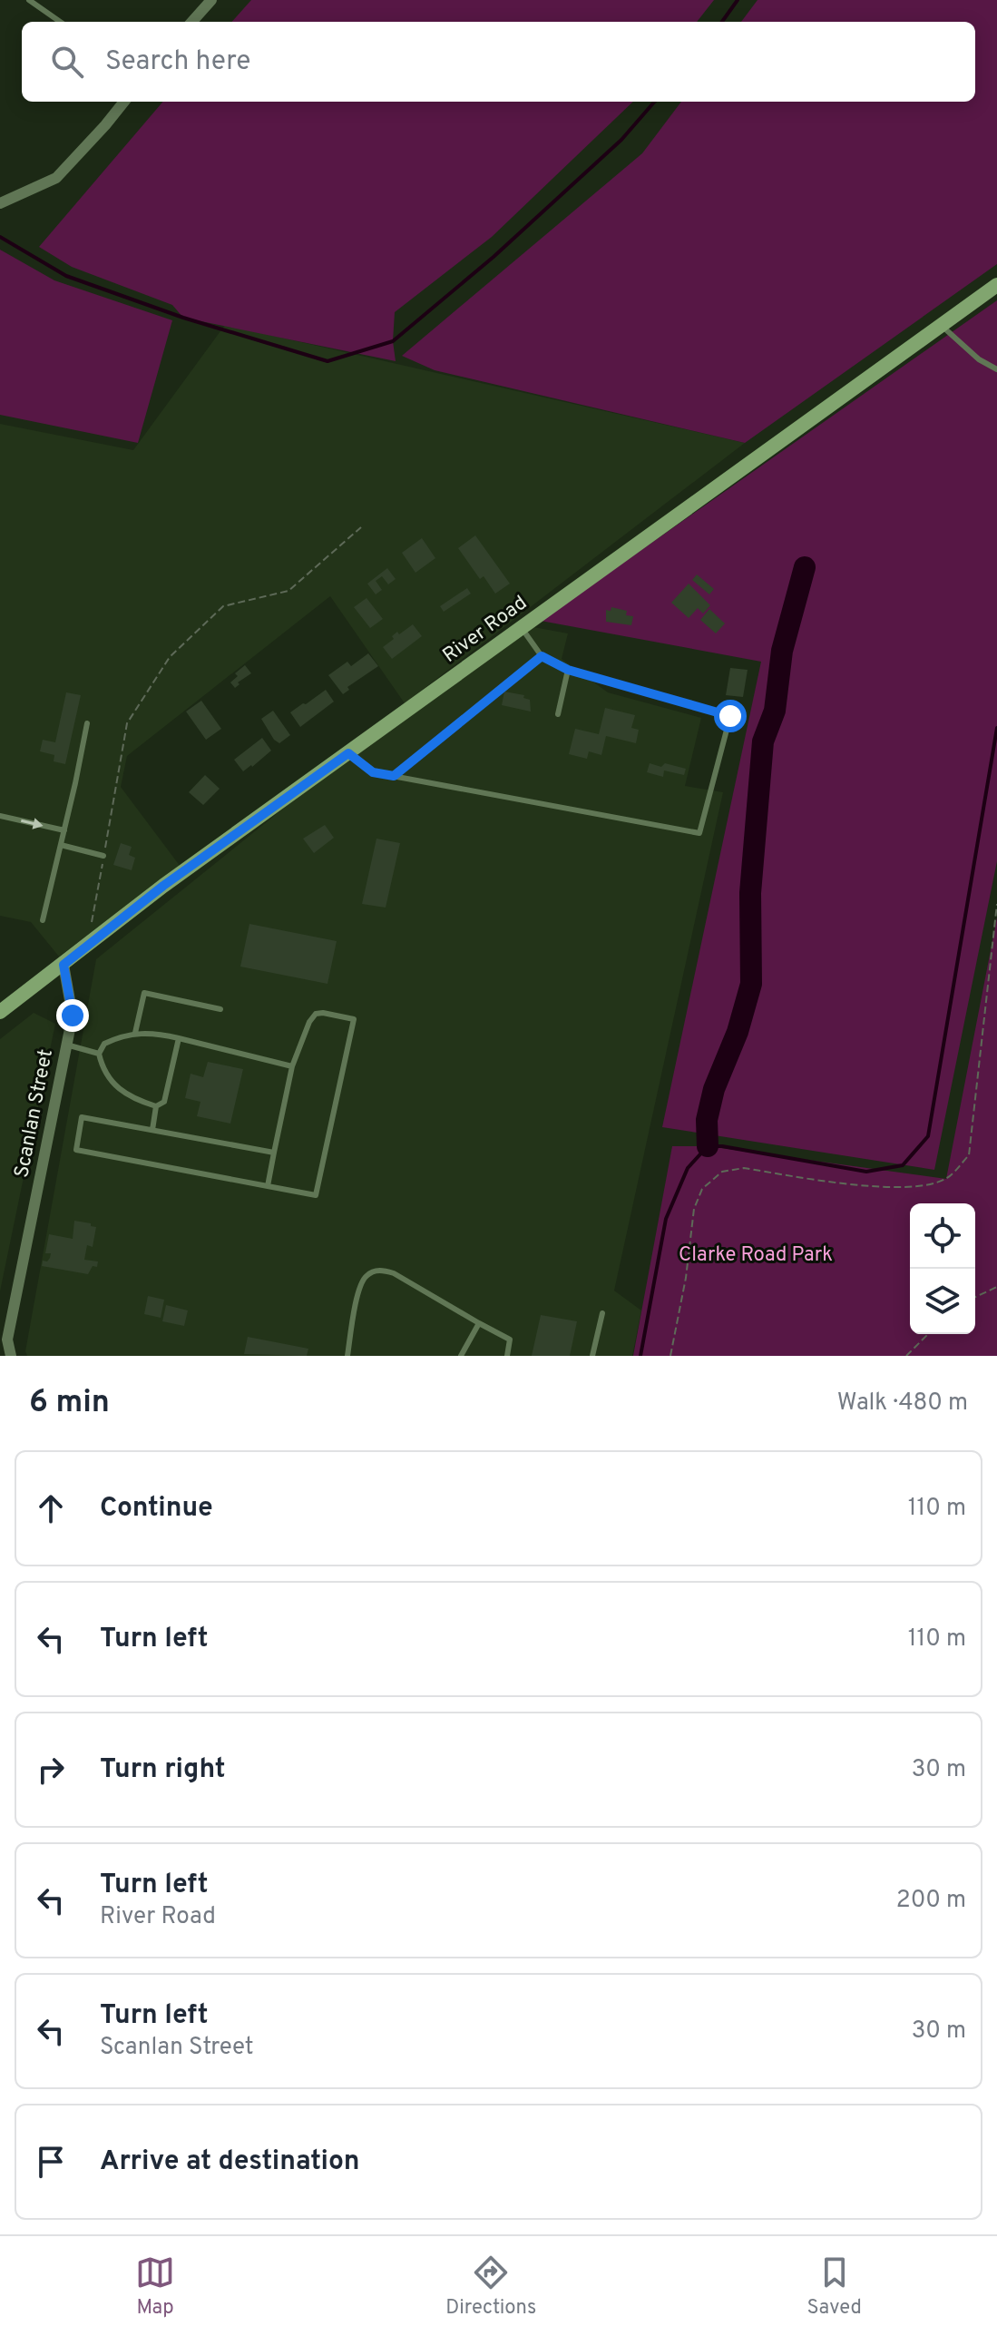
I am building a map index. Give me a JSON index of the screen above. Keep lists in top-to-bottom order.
{
  "streets": {
    "street": ["River Road", "Scanlan Street"]
  },
  "crossings": [
    ["River Road", "Scanlan Street"]
  ],
  "parks": ["Clarke Road Park"],
  "page": {
    "search": "Search here",
    "heading": ["6 min", "Walk · 480 m"],
    "list": [
      ["Continue", "110 m"],
      ["Turn left", "110 m"],
      ["Turn right", "30 m"],
      ["Turn left", "River Road", "200 m"],
      ["Turn left", "Scanlan Street", "30 m"],
      "Arrive at destination"
    ],
    "nav": ["Map", "Directions", "Saved"]
  }
}
